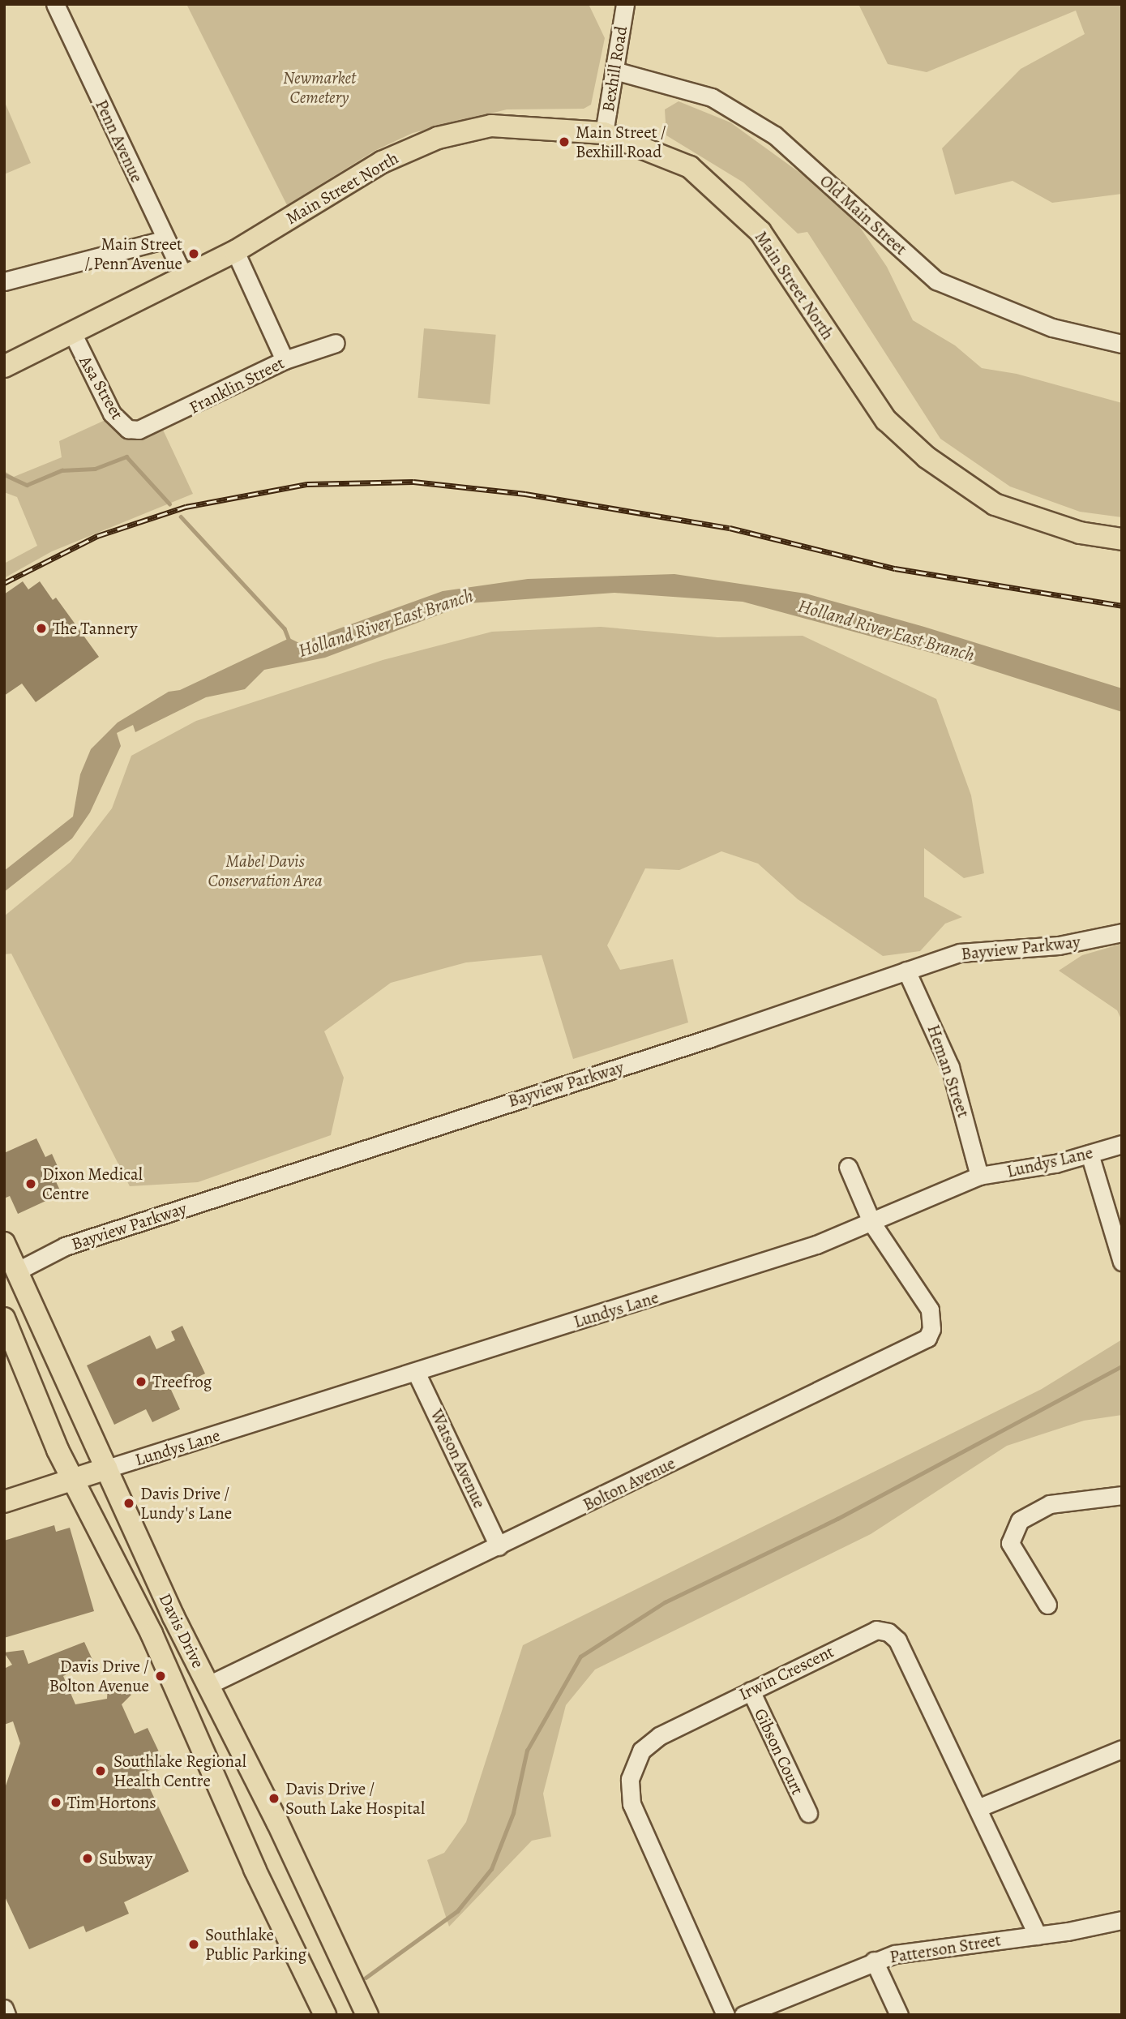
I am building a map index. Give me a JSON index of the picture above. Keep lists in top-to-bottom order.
{
  "streets": {
    "main road": ["Main Street North", "Davis Drive"],
    "street": [
      "Bexhill Road",
      "Penn Avenue",
      "Old Main Street",
      "Franklin Street",
      "Asa Street",
      "Bayview Parkway",
      "Heman Street",
      "Lundys Lane",
      "Watson Avenue",
      "Bolton Avenue",
      "Irwin Crescent",
      "Gibson Court",
      "Patterson Street"
    ]
  },
  "crossings": [
    ["Bexhill Road", "Main Street North"],
    ["Bexhill Road", "Old Main Street"],
    ["Penn Avenue", "Main Street North"],
    ["Main Street North", "Asa Street"],
    ["Franklin Street", "Asa Street"],
    ["Bayview Parkway", "Heman Street"],
    ["Bayview Parkway", "Davis Drive"],
    ["Heman Street", "Lundys Lane"],
    ["Lundys Lane", "Watson Avenue"],
    ["Lundys Lane", "Bolton Avenue"],
    ["Lundys Lane", "Davis Drive"],
    ["Watson Avenue", "Bolton Avenue"],
    ["Bolton Avenue", "Davis Drive"],
    ["Irwin Crescent", "Gibson Court"],
    ["Irwin Crescent", "Patterson Street"]
  ],
  "water": ["Holland River East Branch"],
  "parks": ["Newmarket Cemetery", "Mabel Davis Conservation Area"],
  "places": [
    "Main Street / Bexhill Road",
    "Main Street / Penn Avenue",
    "The Tannery",
    "Dixon Medical Centre",
    "Treefrog",
    "Davis Drive / Lundy's Lane",
    "Davis Drive / Bolton Avenue",
    "Southlake Regional Health Centre",
    "Davis Drive / South Lake Hospital",
    "Tim Hortons",
    "Subway",
    "Southlake Public Parking"
  ]
}
